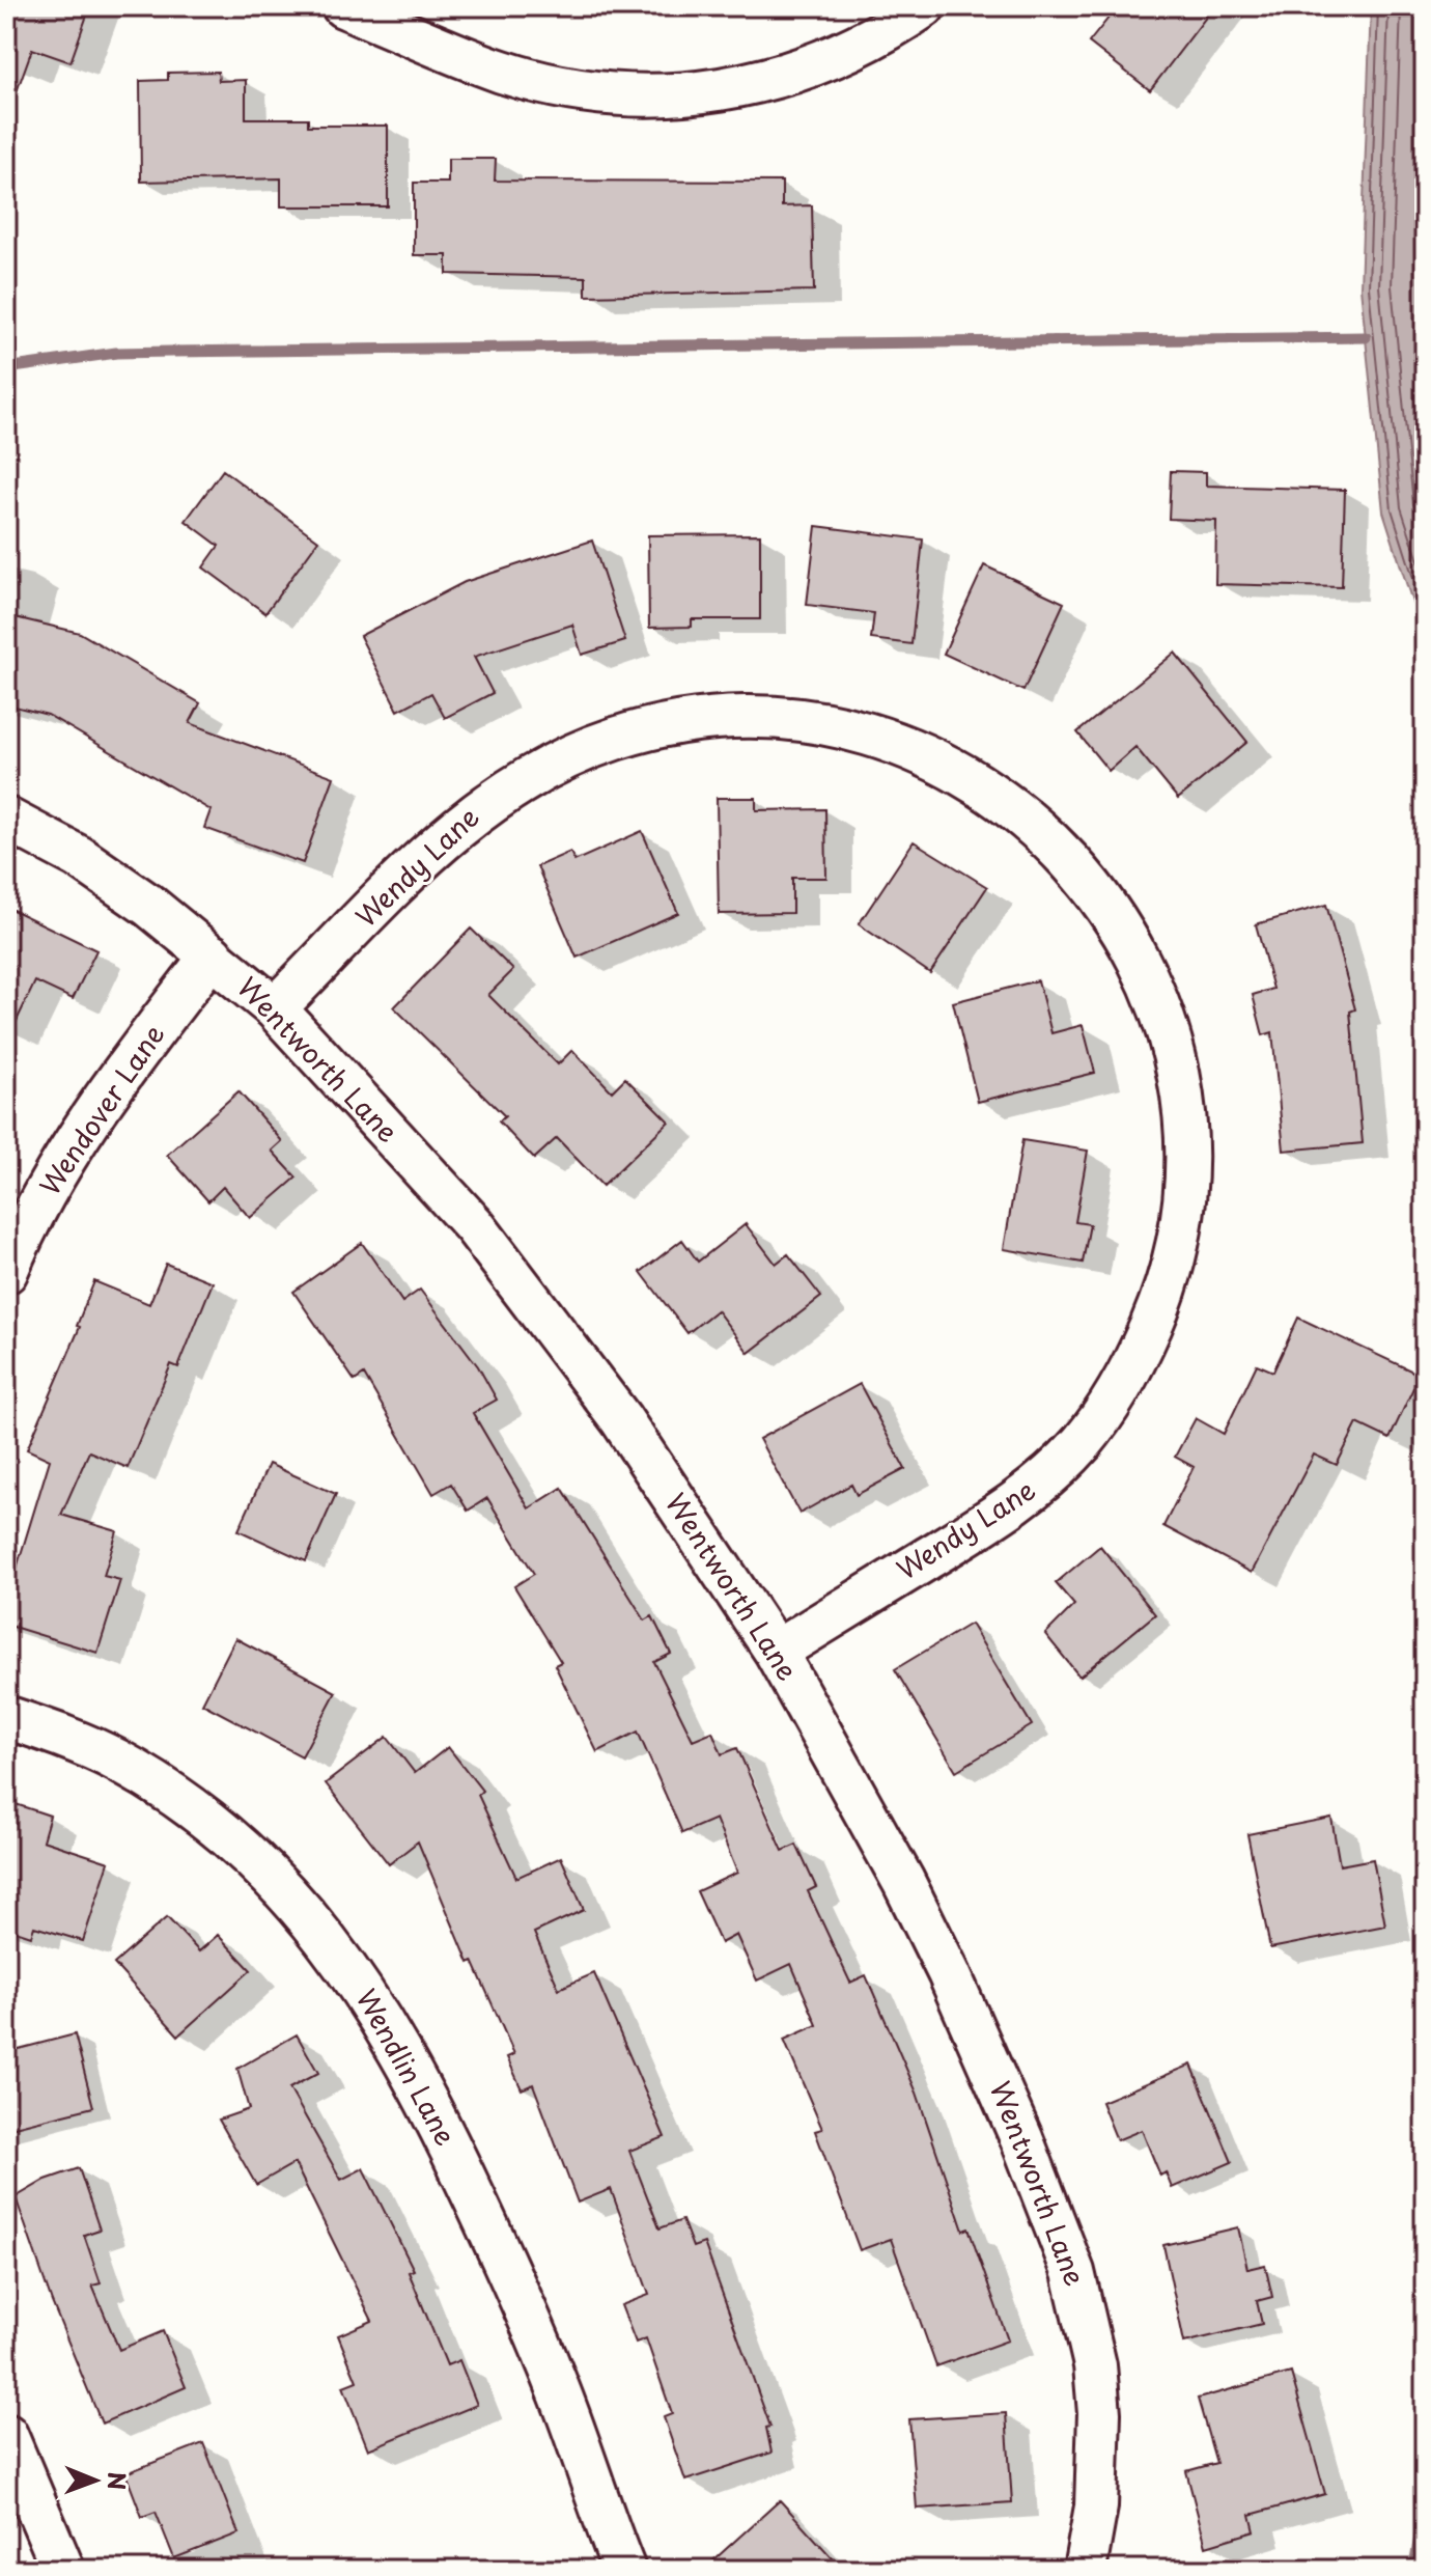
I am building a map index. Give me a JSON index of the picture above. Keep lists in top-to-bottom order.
{
  "streets": {
    "street": [
      "Wendy Lane",
      "Wentworth Lane",
      "Wendover Lane",
      "Wendlin Lane"
    ]
  },
  "crossings": [
    ["Wendy Lane", "Wentworth Lane"],
    ["Wentworth Lane", "Wendover Lane"]
  ],
  "north": "right"
}
